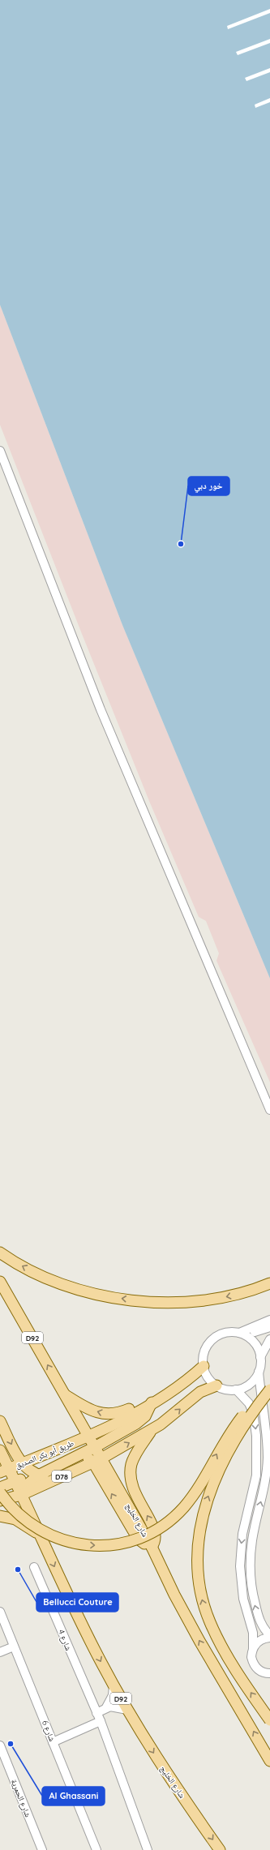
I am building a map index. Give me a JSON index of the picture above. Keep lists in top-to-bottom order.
{
  "streets": {
    "main road": [
      "D92",
      "طريق أبو بكر الصديق",
      "D78",
      "شارع الخليج"
    ],
    "street": ["شارع 4", "شارع 6", "شارع الحمرية"]
  },
  "crossings": [
    ["طريق أبو بكر الصديق", "شارع الخليج"],
    ["D78", "شارع الخليج"]
  ],
  "places": ["خور دبي", "Bellucci Couture", "Al Ghassani"]
}
